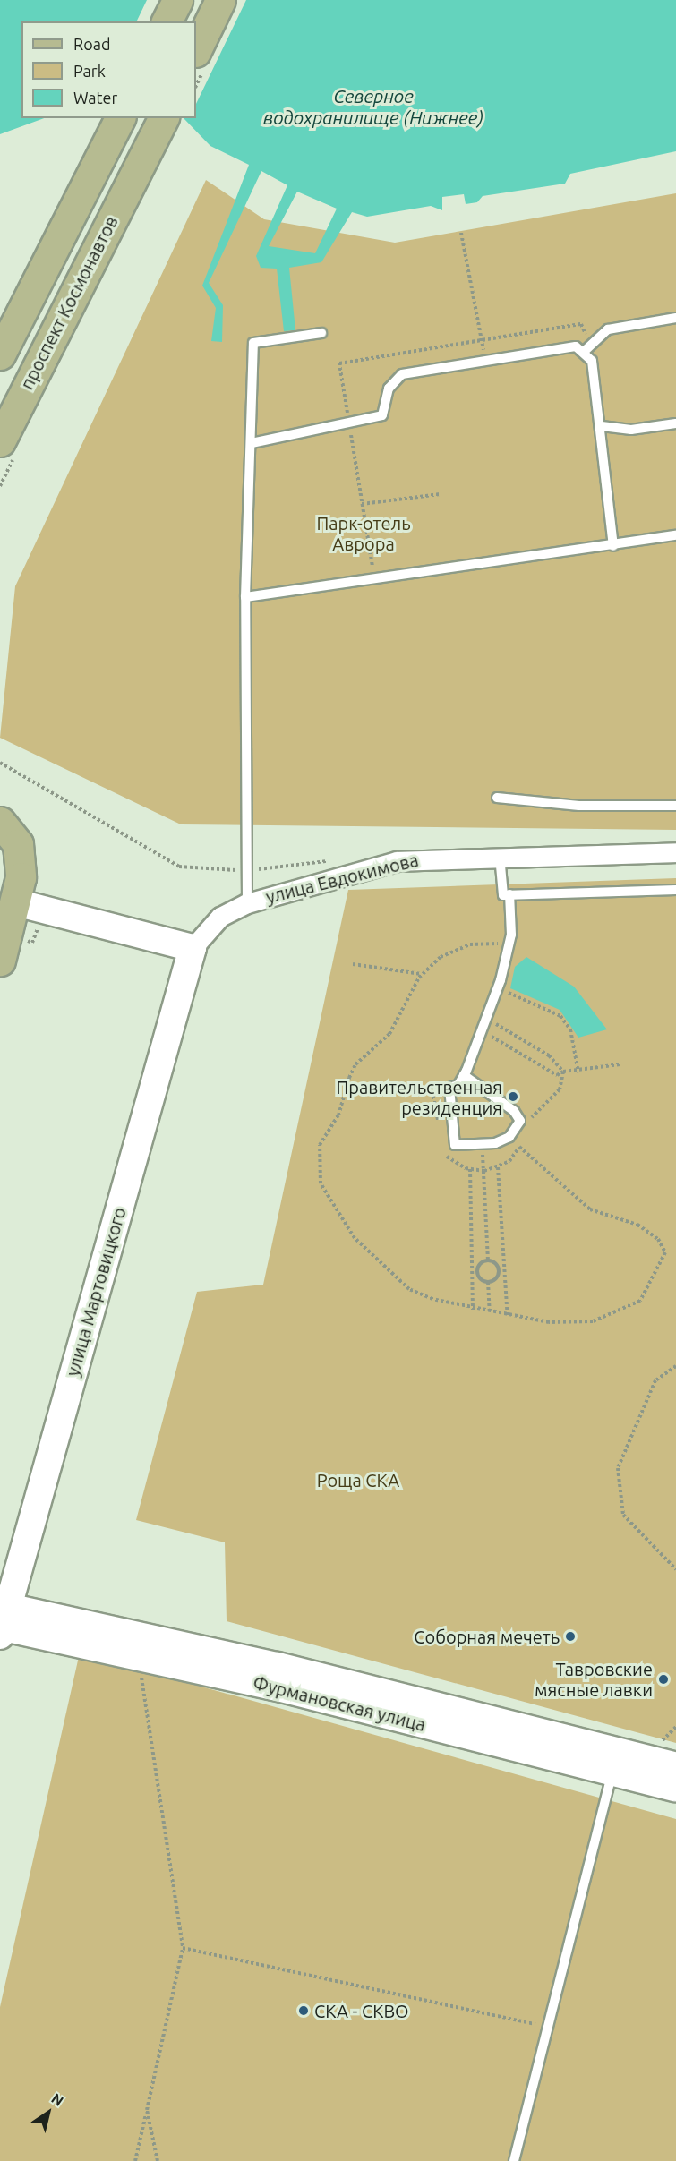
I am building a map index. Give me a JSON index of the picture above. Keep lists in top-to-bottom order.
{
  "streets": {
    "main road": ["проспект Космонавтов", "улица Мартовицкого", "Фурмановская улица"],
    "street": ["улица Евдокимова"]
  },
  "crossings": [
    ["улица Евдокимова", "улица Мартовицкого"],
    ["улица Мартовицкого", "Фурмановская улица"]
  ],
  "water": ["Северное водохранилище (Нижнее)"],
  "parks": ["Парк-отель Аврора", "Роща СКА"],
  "places": [
    "Правительственная резиденция",
    "Соборная мечеть",
    "Тавровские мясные лавки",
    "СКА - СКВО"
  ],
  "legend": ["Road", "Park", "Water"],
  "north": "top right"
}
